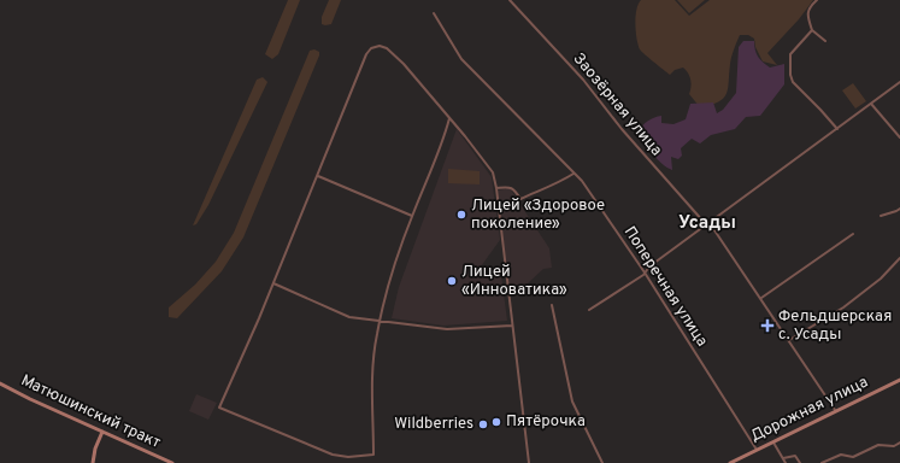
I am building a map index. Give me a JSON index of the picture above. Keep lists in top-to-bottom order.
{
  "streets": {
    "street": [
      "Заозёрная улица",
      "Поперечная улица",
      "Дорожная улица",
      "Матюшинский тракт"
    ]
  },
  "crossings": [
    ["Заозёрная улица", "Дорожная улица"],
    ["Поперечная улица", "Дорожная улица"]
  ],
  "districts": ["Усады"],
  "places": {
    "other": [
      "Лицей «Здоровое поколение»",
      "Лицей «Инноватика»",
      "Пятёрочка",
      "Wildberries"
    ],
    "health": ["Фельдшерская с. Усады"]
  }
}
